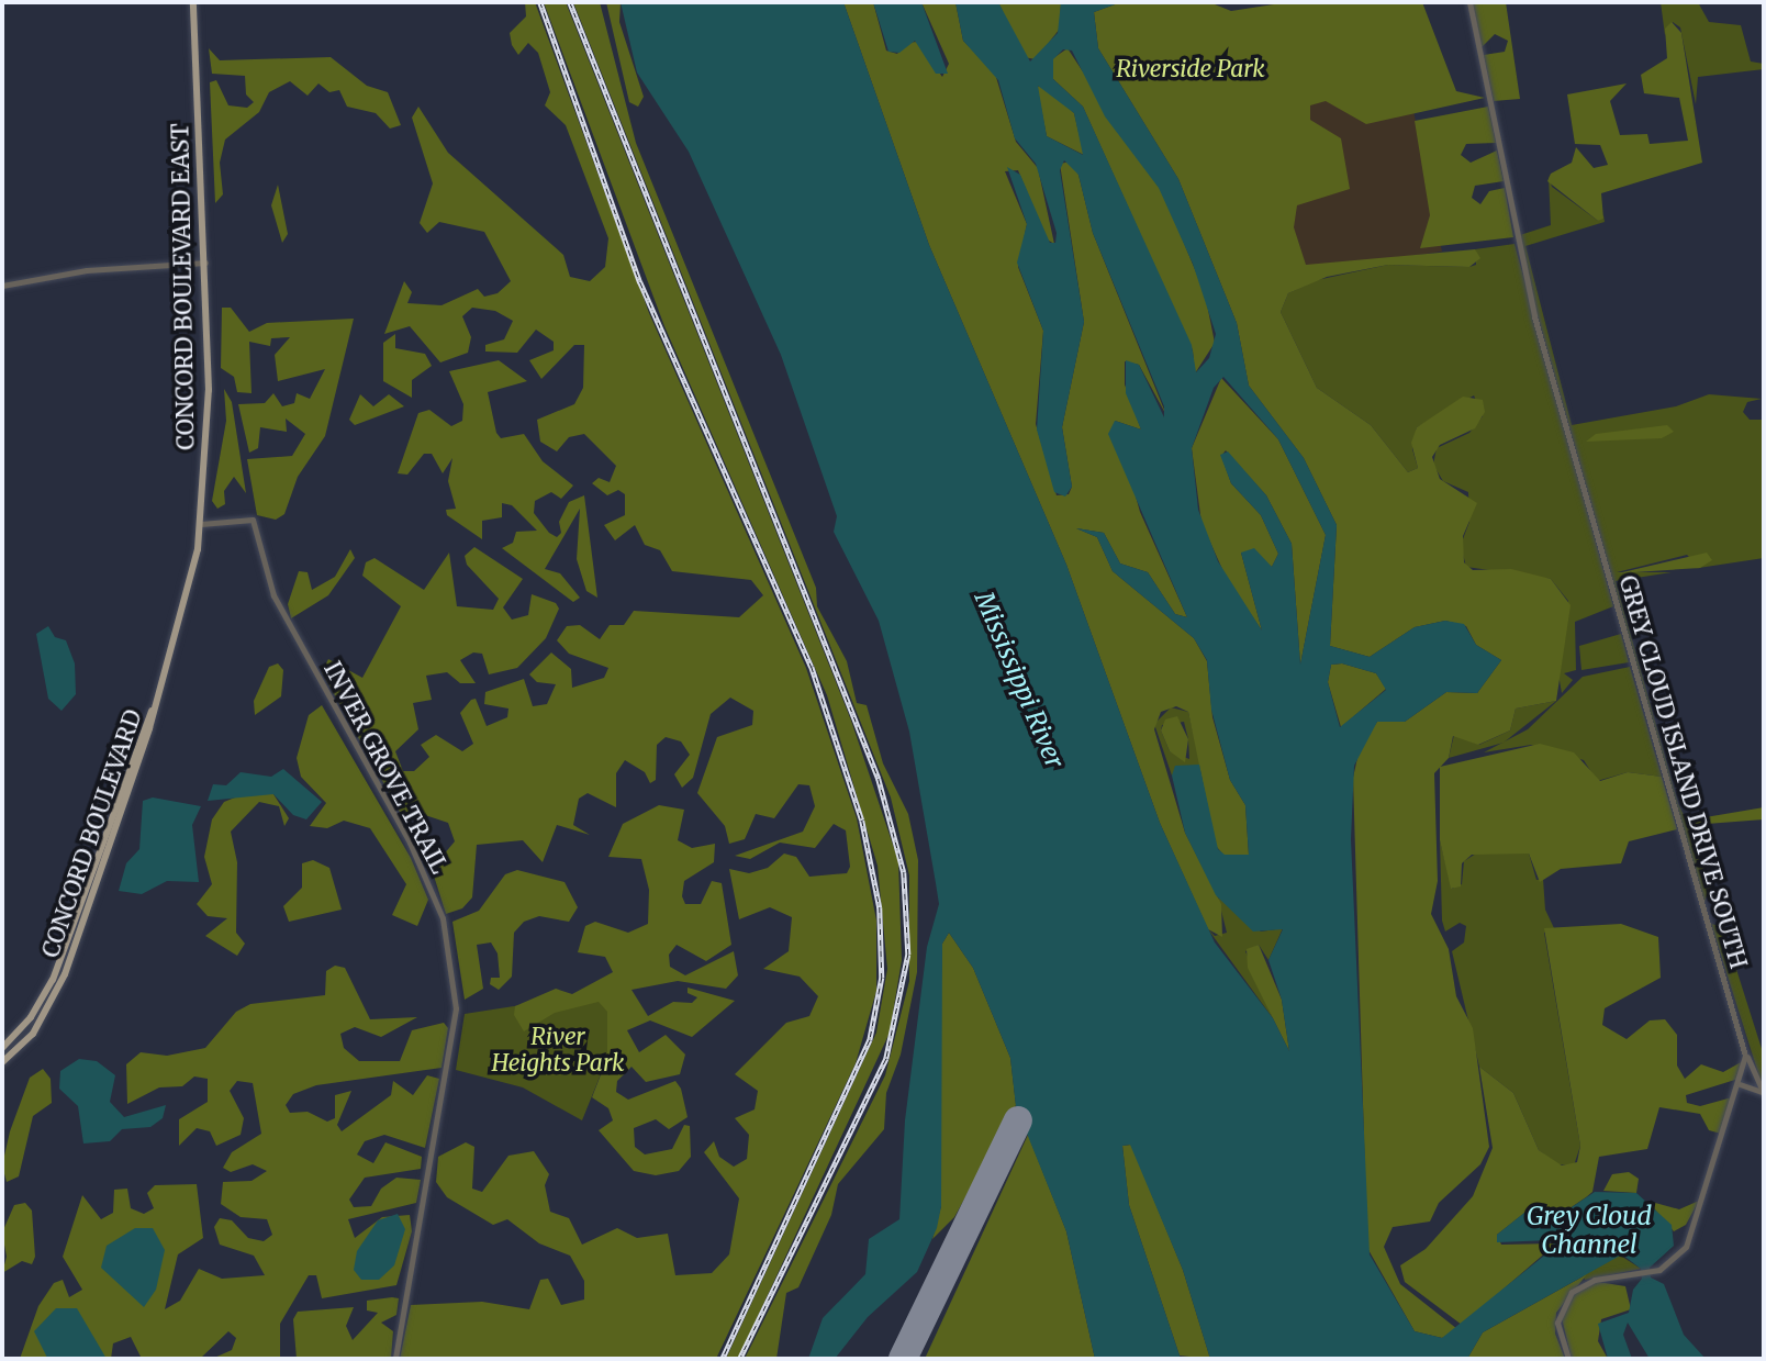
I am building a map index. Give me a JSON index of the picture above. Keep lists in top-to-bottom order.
{
  "streets": {
    "main road": ["CONCORD BOULEVARD EAST", "CONCORD BOULEVARD"],
    "street": ["INVER GROVE TRAIL", "GREY CLOUD ISLAND DRIVE SOUTH"]
  },
  "crossings": [
    ["CONCORD BOULEVARD EAST", "INVER GROVE TRAIL"],
    ["CONCORD BOULEVARD EAST", "CONCORD BOULEVARD"]
  ],
  "water": ["Mississippi River", "Grey Cloud Channel"],
  "parks": ["Riverside Park", "River Heights Park"]
}
